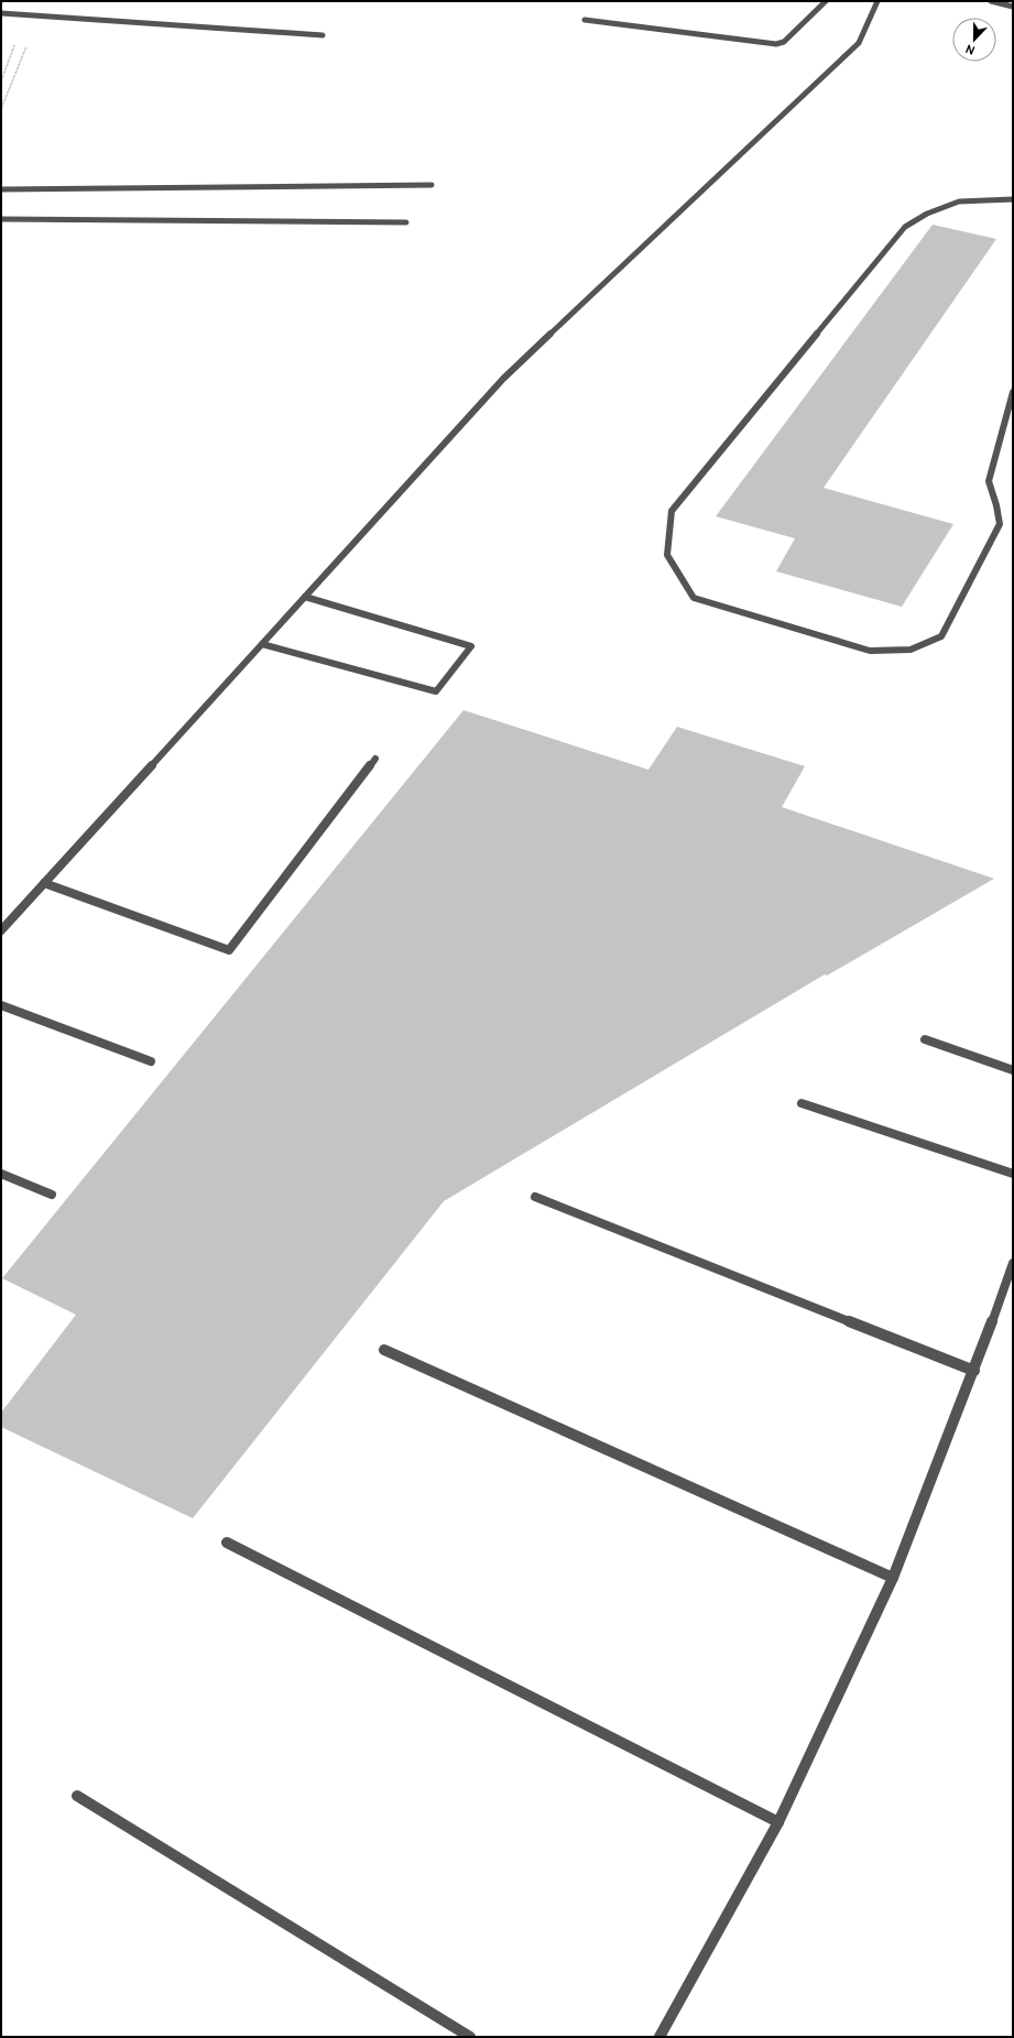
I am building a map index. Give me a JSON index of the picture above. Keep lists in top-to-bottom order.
{
  "north": "bottom"
}
